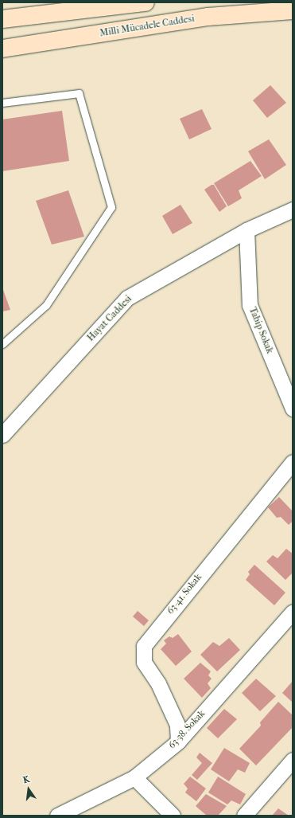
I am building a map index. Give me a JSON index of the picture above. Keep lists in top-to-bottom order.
{
  "streets": {
    "street": [
      "Milli Mücadele Caddesi",
      "Hayat Caddesi",
      "Tabip Sokak",
      "63-41. Sokak",
      "63-38. Sokak"
    ]
  },
  "crossings": [
    ["Hayat Caddesi", "Tabip Sokak"],
    ["63-41. Sokak", "63-38. Sokak"]
  ],
  "north": "top"
}
